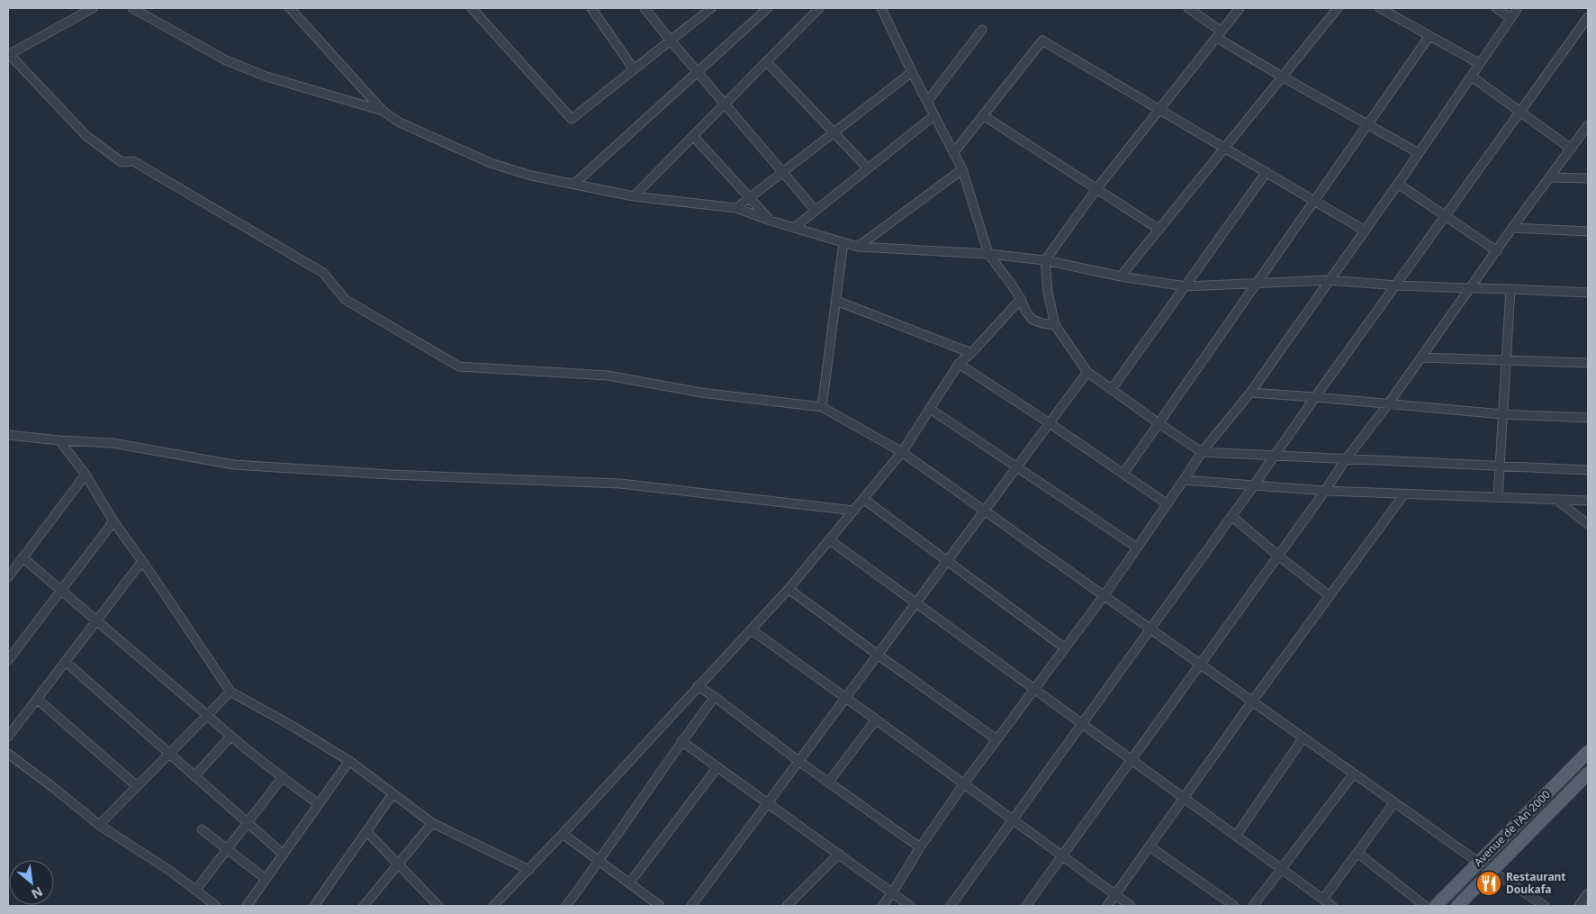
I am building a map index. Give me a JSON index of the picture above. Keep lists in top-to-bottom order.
{
  "streets": {
    "main road": ["Avenue de l'An 2000"]
  },
  "places": {
    "restaurant": ["Restaurant Doukafa"]
  },
  "north": "bottom right"
}
